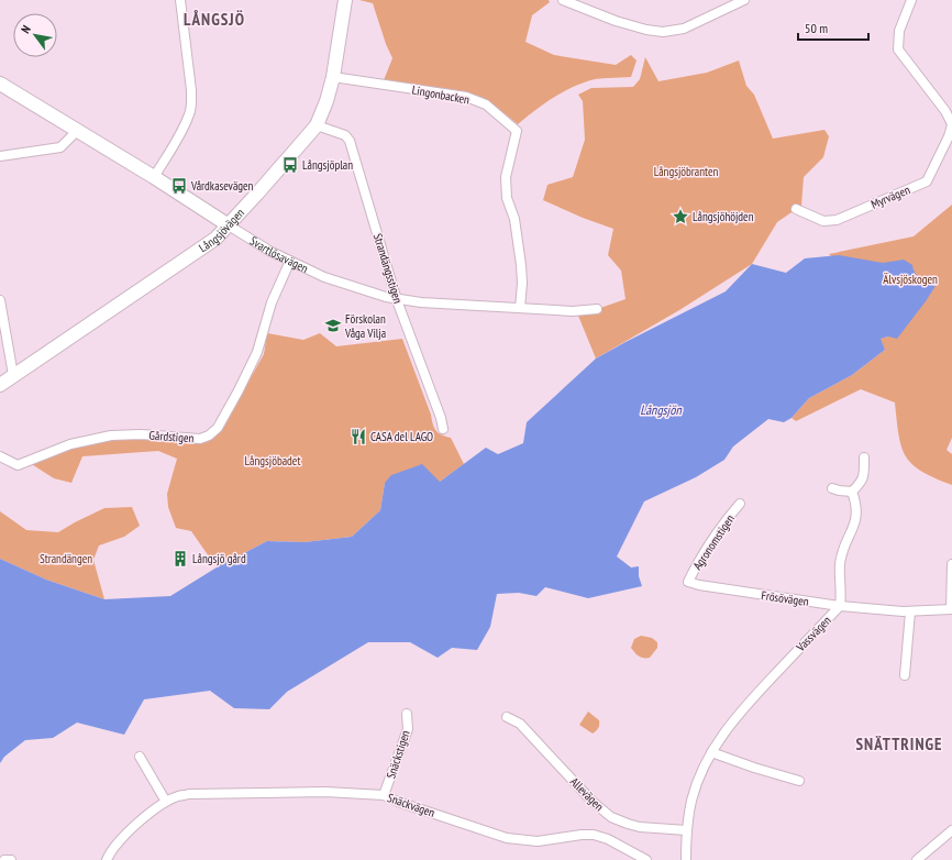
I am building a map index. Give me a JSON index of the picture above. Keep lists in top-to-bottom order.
{
  "streets": {
    "street": [
      "Lingonbacken",
      "Myrvägen",
      "Långsjövägen",
      "Svartlösavägen",
      "Strandängsstigen",
      "Gårdstigen",
      "Agronomstigen",
      "Frösövägen",
      "Vassvägen",
      "Snäckstigen",
      "Allevägen",
      "Snäckvägen"
    ]
  },
  "crossings": [
    ["Lingonbacken", "Långsjövägen"],
    ["Lingonbacken", "Svartlösavägen"],
    ["Långsjövägen", "Svartlösavägen"],
    ["Långsjövägen", "Strandängsstigen"],
    ["Svartlösavägen", "Strandängsstigen"],
    ["Svartlösavägen", "Gårdstigen"],
    ["Agronomstigen", "Frösövägen"],
    ["Frösövägen", "Vassvägen"],
    ["Vassvägen", "Allevägen"],
    ["Snäckstigen", "Snäckvägen"]
  ],
  "districts": ["LÅNGSJÖ", "SNÄTTRINGE"],
  "water": ["Långsjön"],
  "parks": [
    "Långsjöbranten",
    "Älvsjöskogen",
    "Långsjöbadet",
    "Strandängen"
  ],
  "places": {
    "bus stop": ["Långsjöplan", "Vårdkasevägen"],
    "place": ["Långsjöhöjden"],
    "school or university": ["Förskolan Våga Vilja"],
    "restaurant": ["CASA del LAGO"],
    "building": ["Långsjö gård"]
  },
  "scale_bar": "50 m",
  "north": "top left"
}
